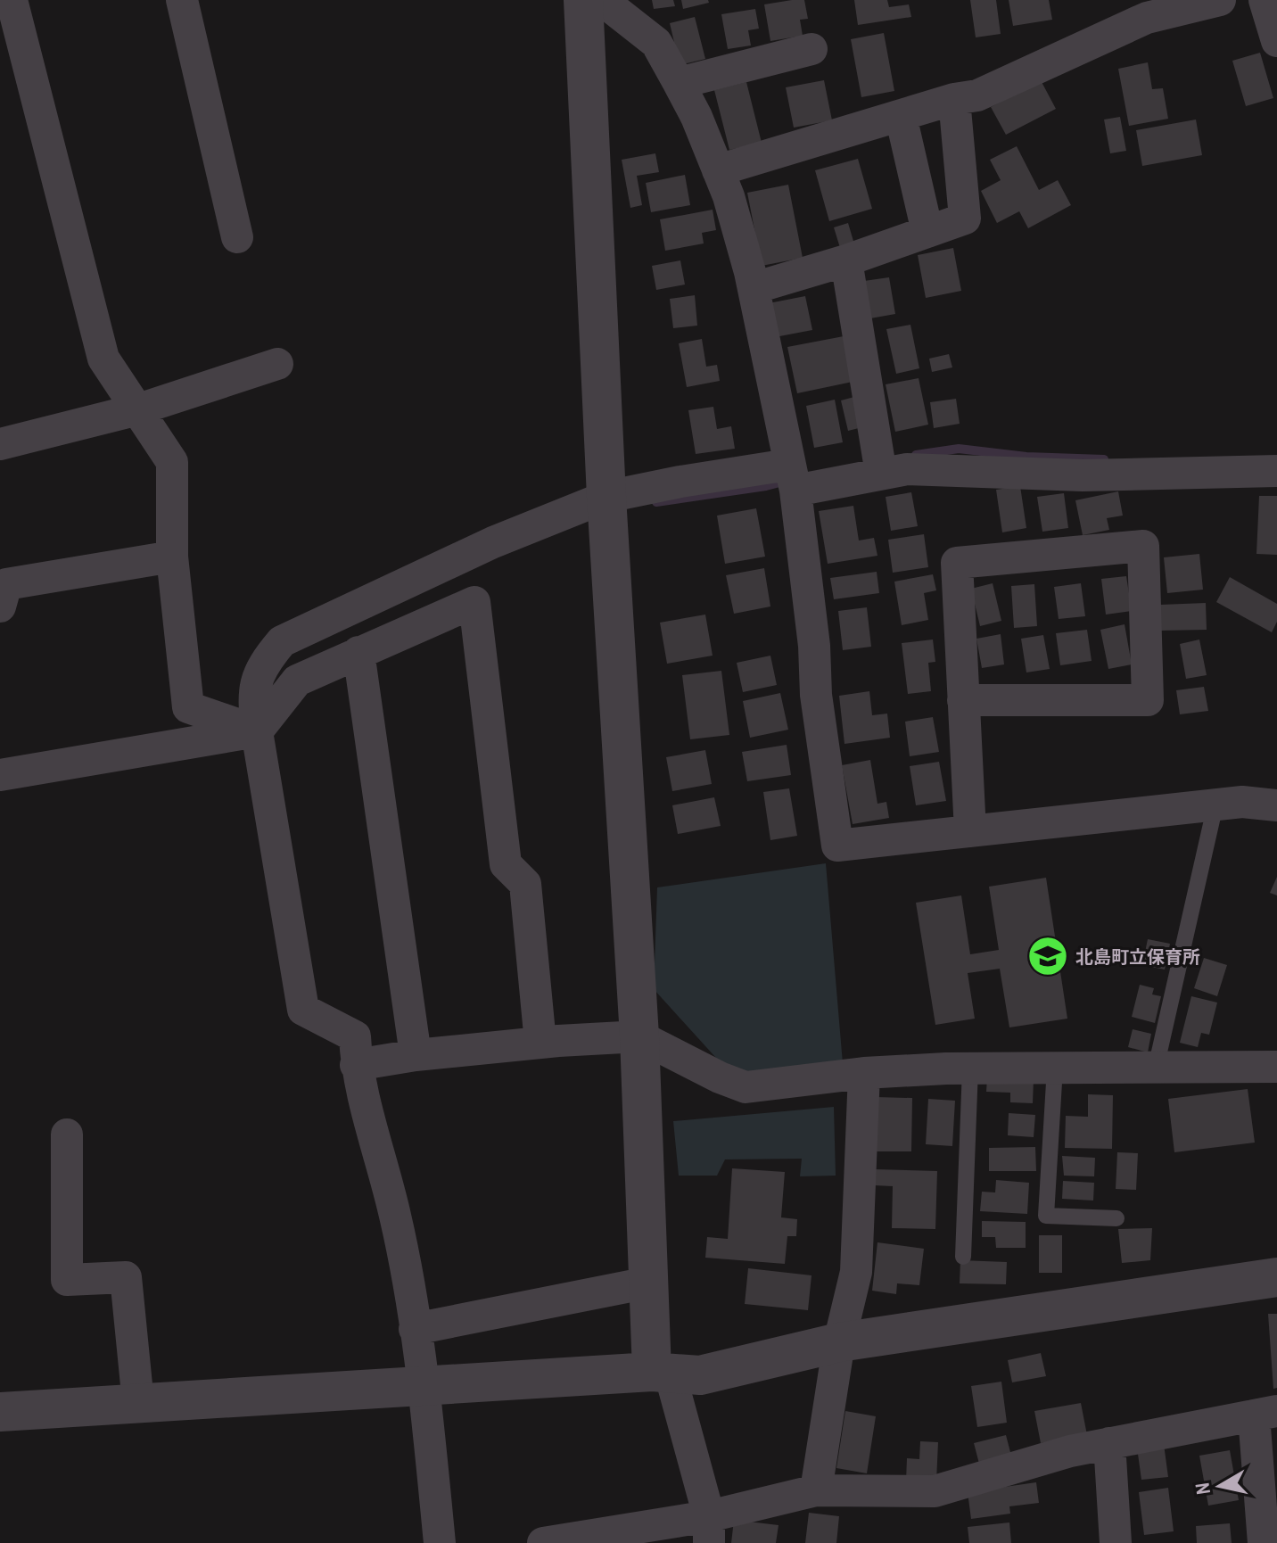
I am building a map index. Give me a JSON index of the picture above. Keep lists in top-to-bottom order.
{
  "places": {
    "school or university": ["北島町立保育所"]
  },
  "north": "left"
}
